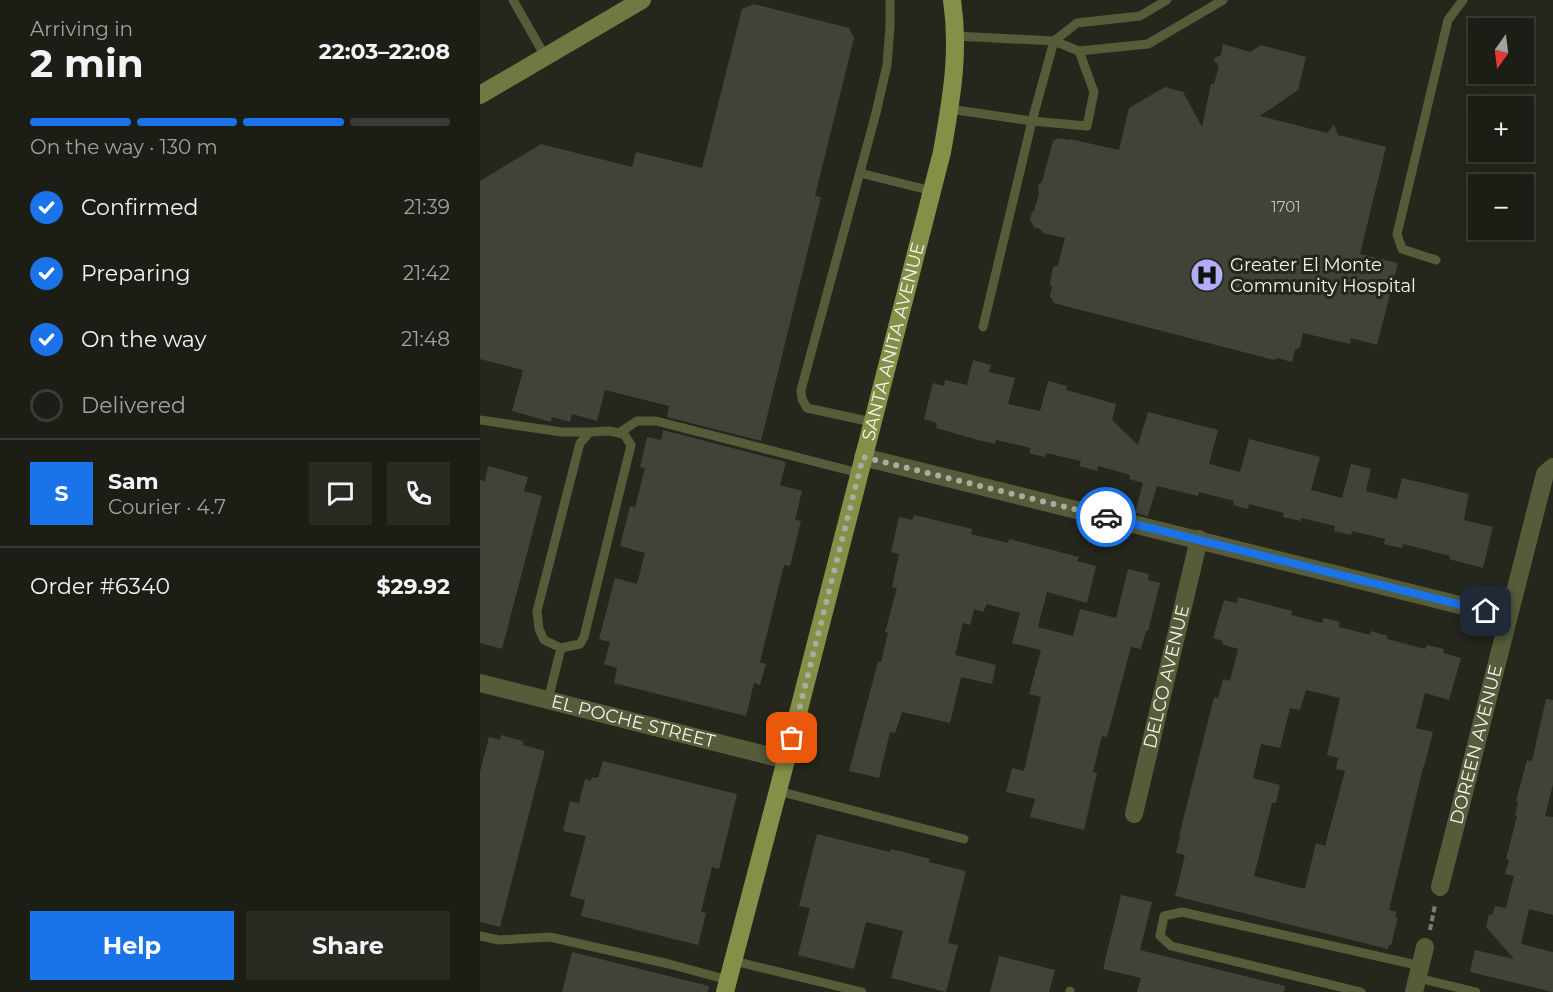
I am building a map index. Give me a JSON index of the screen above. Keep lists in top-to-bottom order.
{
  "streets": {
    "main road": ["SANTA ANITA AVENUE"],
    "street": ["DELCO AVENUE", "EL POCHE STREET", "DOREEN AVENUE"]
  },
  "crossings": [
    ["SANTA ANITA AVENUE", "EL POCHE STREET"]
  ],
  "places": {
    "hospital": ["Greater El Monte Community Hospital"]
  },
  "house_numbers": ["1701"],
  "north": "bottom",
  "page": {
    "heading": ["2 min", "Arriving in", "22:03–22:08"],
    "panel": [
      "Sam",
      "Courier · 4.7",
      "Order #6340",
      "$29.92"
    ],
    "map_buttons": ["+", "−"],
    "bar": "On the way · 130 m",
    "list": [
      ["Confirmed", "21:39"],
      ["Preparing", "21:42"],
      ["On the way", "21:48"],
      "Delivered"
    ],
    "round": "S",
    "buttons": ["Help", "Share"]
  }
}
